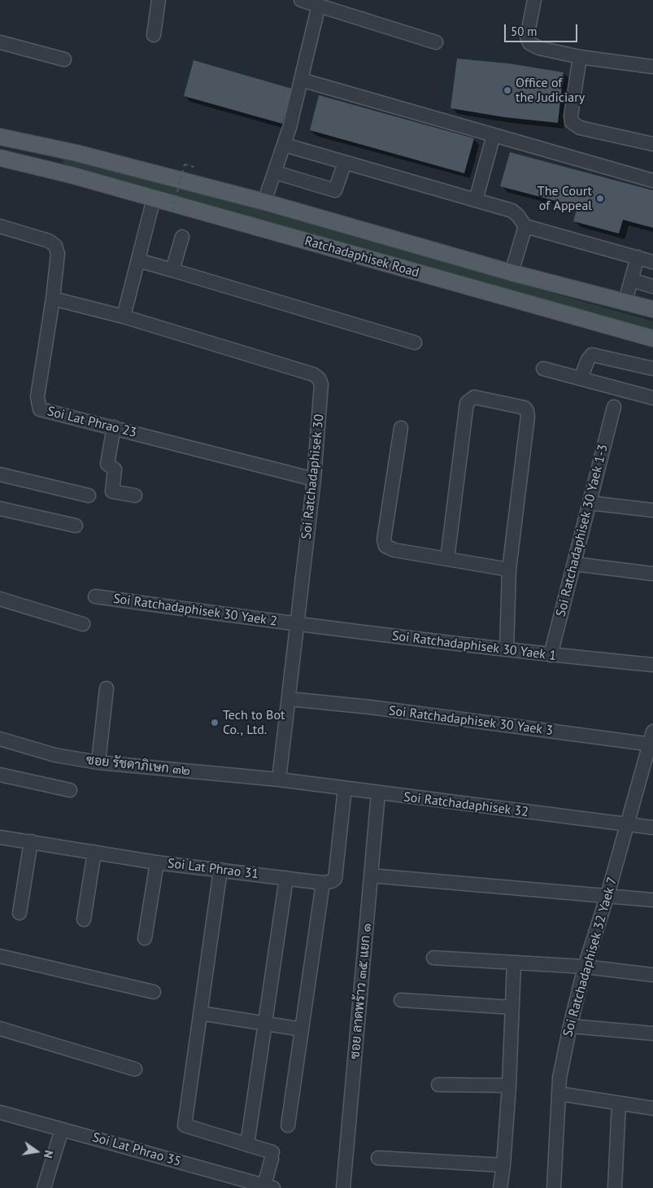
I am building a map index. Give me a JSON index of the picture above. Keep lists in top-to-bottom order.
{
  "streets": {
    "main road": ["Ratchadaphisek Road"],
    "street": [
      "Soi Lat Phrao 23",
      "Soi Ratchadaphisek 30",
      "Soi Ratchadaphisek 30 Yaek 1-3",
      "Soi Ratchadaphisek 30 Yaek 2",
      "Soi Ratchadaphisek 30 Yaek 1",
      "Soi Ratchadaphisek 30 Yaek 3",
      "ซอย รัชดาภิเษก ๓๒",
      "Soi Ratchadaphisek 32",
      "Soi Lat Phrao 31",
      "Soi Ratchadaphisek 32 Yaek 7",
      "ซอย ลาดพร้าว ๓๕ แยก ๑",
      "Soi Lat Phrao 35"
    ]
  },
  "crossings": [
    ["Soi Lat Phrao 23", "Soi Ratchadaphisek 30"],
    ["Soi Ratchadaphisek 30", "Soi Ratchadaphisek 30 Yaek 2"],
    ["Soi Ratchadaphisek 30", "Soi Ratchadaphisek 30 Yaek 1"],
    ["Soi Ratchadaphisek 30", "Soi Ratchadaphisek 30 Yaek 3"],
    ["Soi Ratchadaphisek 30", "ซอย รัชดาภิเษก ๓๒"],
    ["Soi Ratchadaphisek 30", "Soi Ratchadaphisek 32"],
    ["Soi Ratchadaphisek 30 Yaek 1-3", "Soi Ratchadaphisek 30 Yaek 1"],
    ["Soi Ratchadaphisek 30 Yaek 2", "Soi Ratchadaphisek 30 Yaek 1"],
    ["Soi Ratchadaphisek 30 Yaek 3", "Soi Ratchadaphisek 32 Yaek 7"],
    ["ซอย รัชดาภิเษก ๓๒", "Soi Ratchadaphisek 32"],
    ["Soi Ratchadaphisek 32", "Soi Ratchadaphisek 32 Yaek 7"],
    ["Soi Ratchadaphisek 32", "ซอย ลาดพร้าว ๓๕ แยก ๑"]
  ],
  "places": ["Office of the Judiciary", "The Court of Appeal", "Tech to Bot Co., Ltd."],
  "scale_bar": "50 m",
  "north": "right"
}
